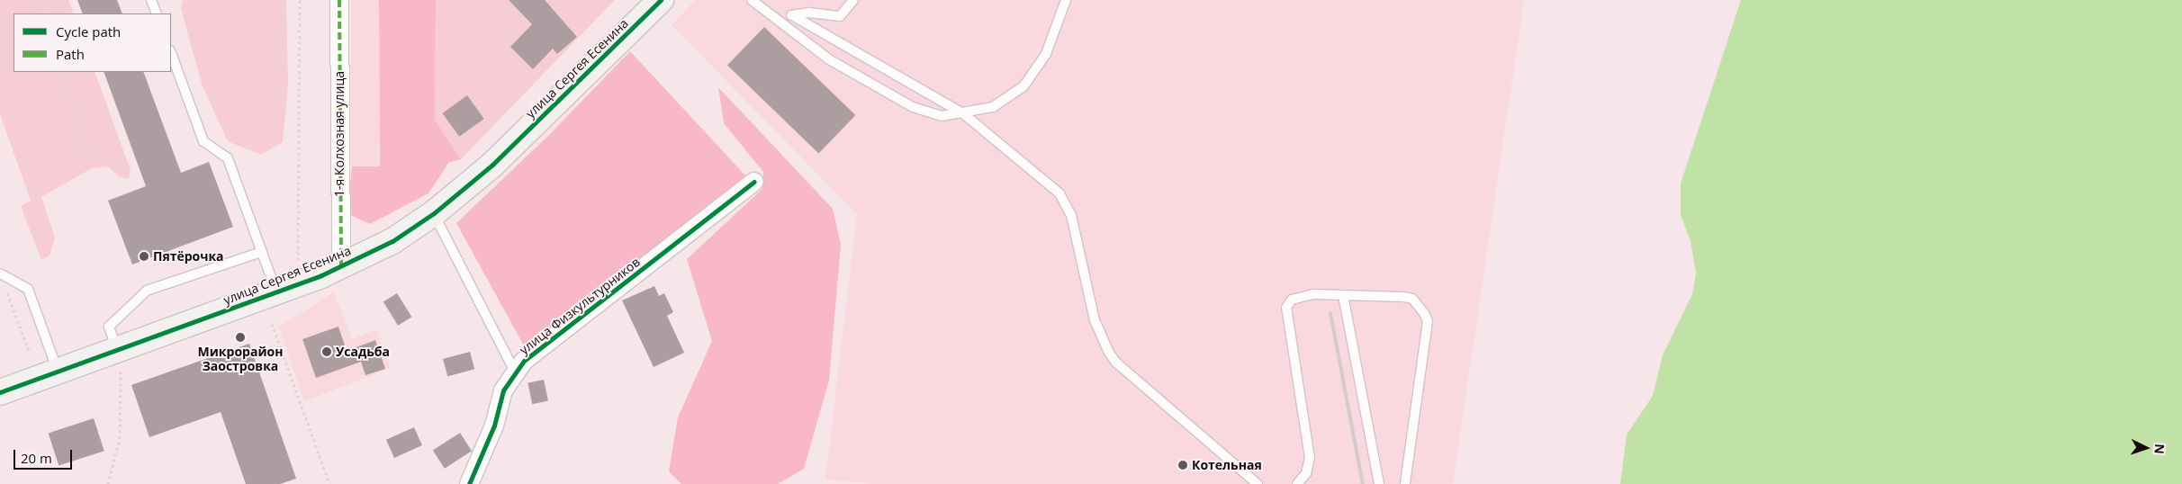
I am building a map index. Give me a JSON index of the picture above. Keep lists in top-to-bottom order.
{
  "streets": {
    "street": ["улица Сергея Есенина", "1-я Колхозная улица", "улица Физкультурников"]
  },
  "crossings": [
    ["улица Сергея Есенина", "1-я Колхозная улица"]
  ],
  "places": [
    "Пятёрочка",
    "Микрорайон Заостровка",
    "Усадьба",
    "Котельная"
  ],
  "legend": ["Cycle path", "Path"],
  "scale_bar": "20 m",
  "north": "right"
}
